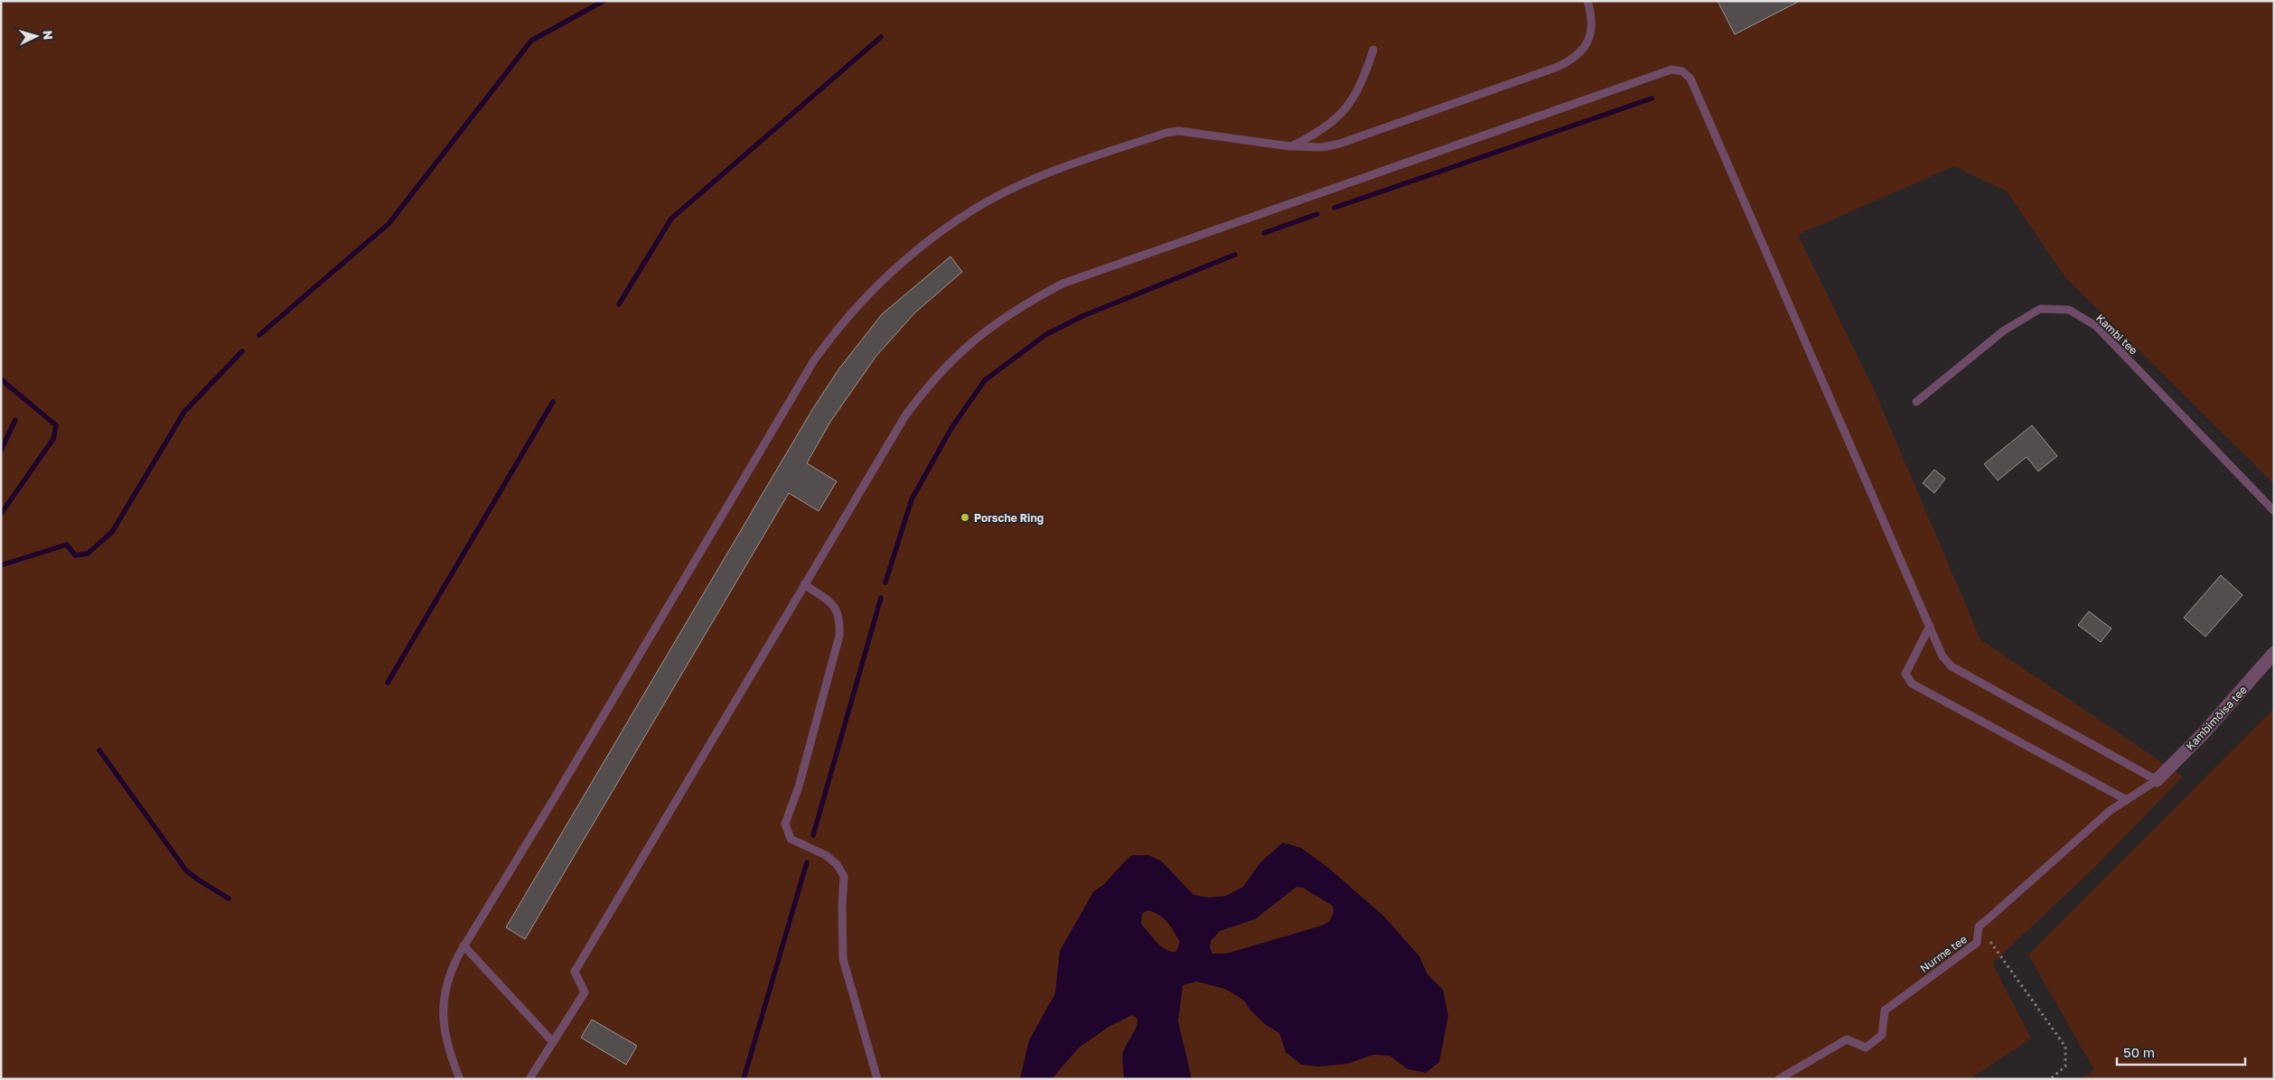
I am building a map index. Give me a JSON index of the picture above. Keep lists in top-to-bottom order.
{
  "streets": {
    "street": ["Kambimõisa tee"],
    "lane": ["Kambi tee", "Nurme tee"]
  },
  "crossings": [
    ["Kambimõisa tee", "Nurme tee"]
  ],
  "places": ["Porsche Ring"],
  "scale_bar": "50 m",
  "north": "right"
}
